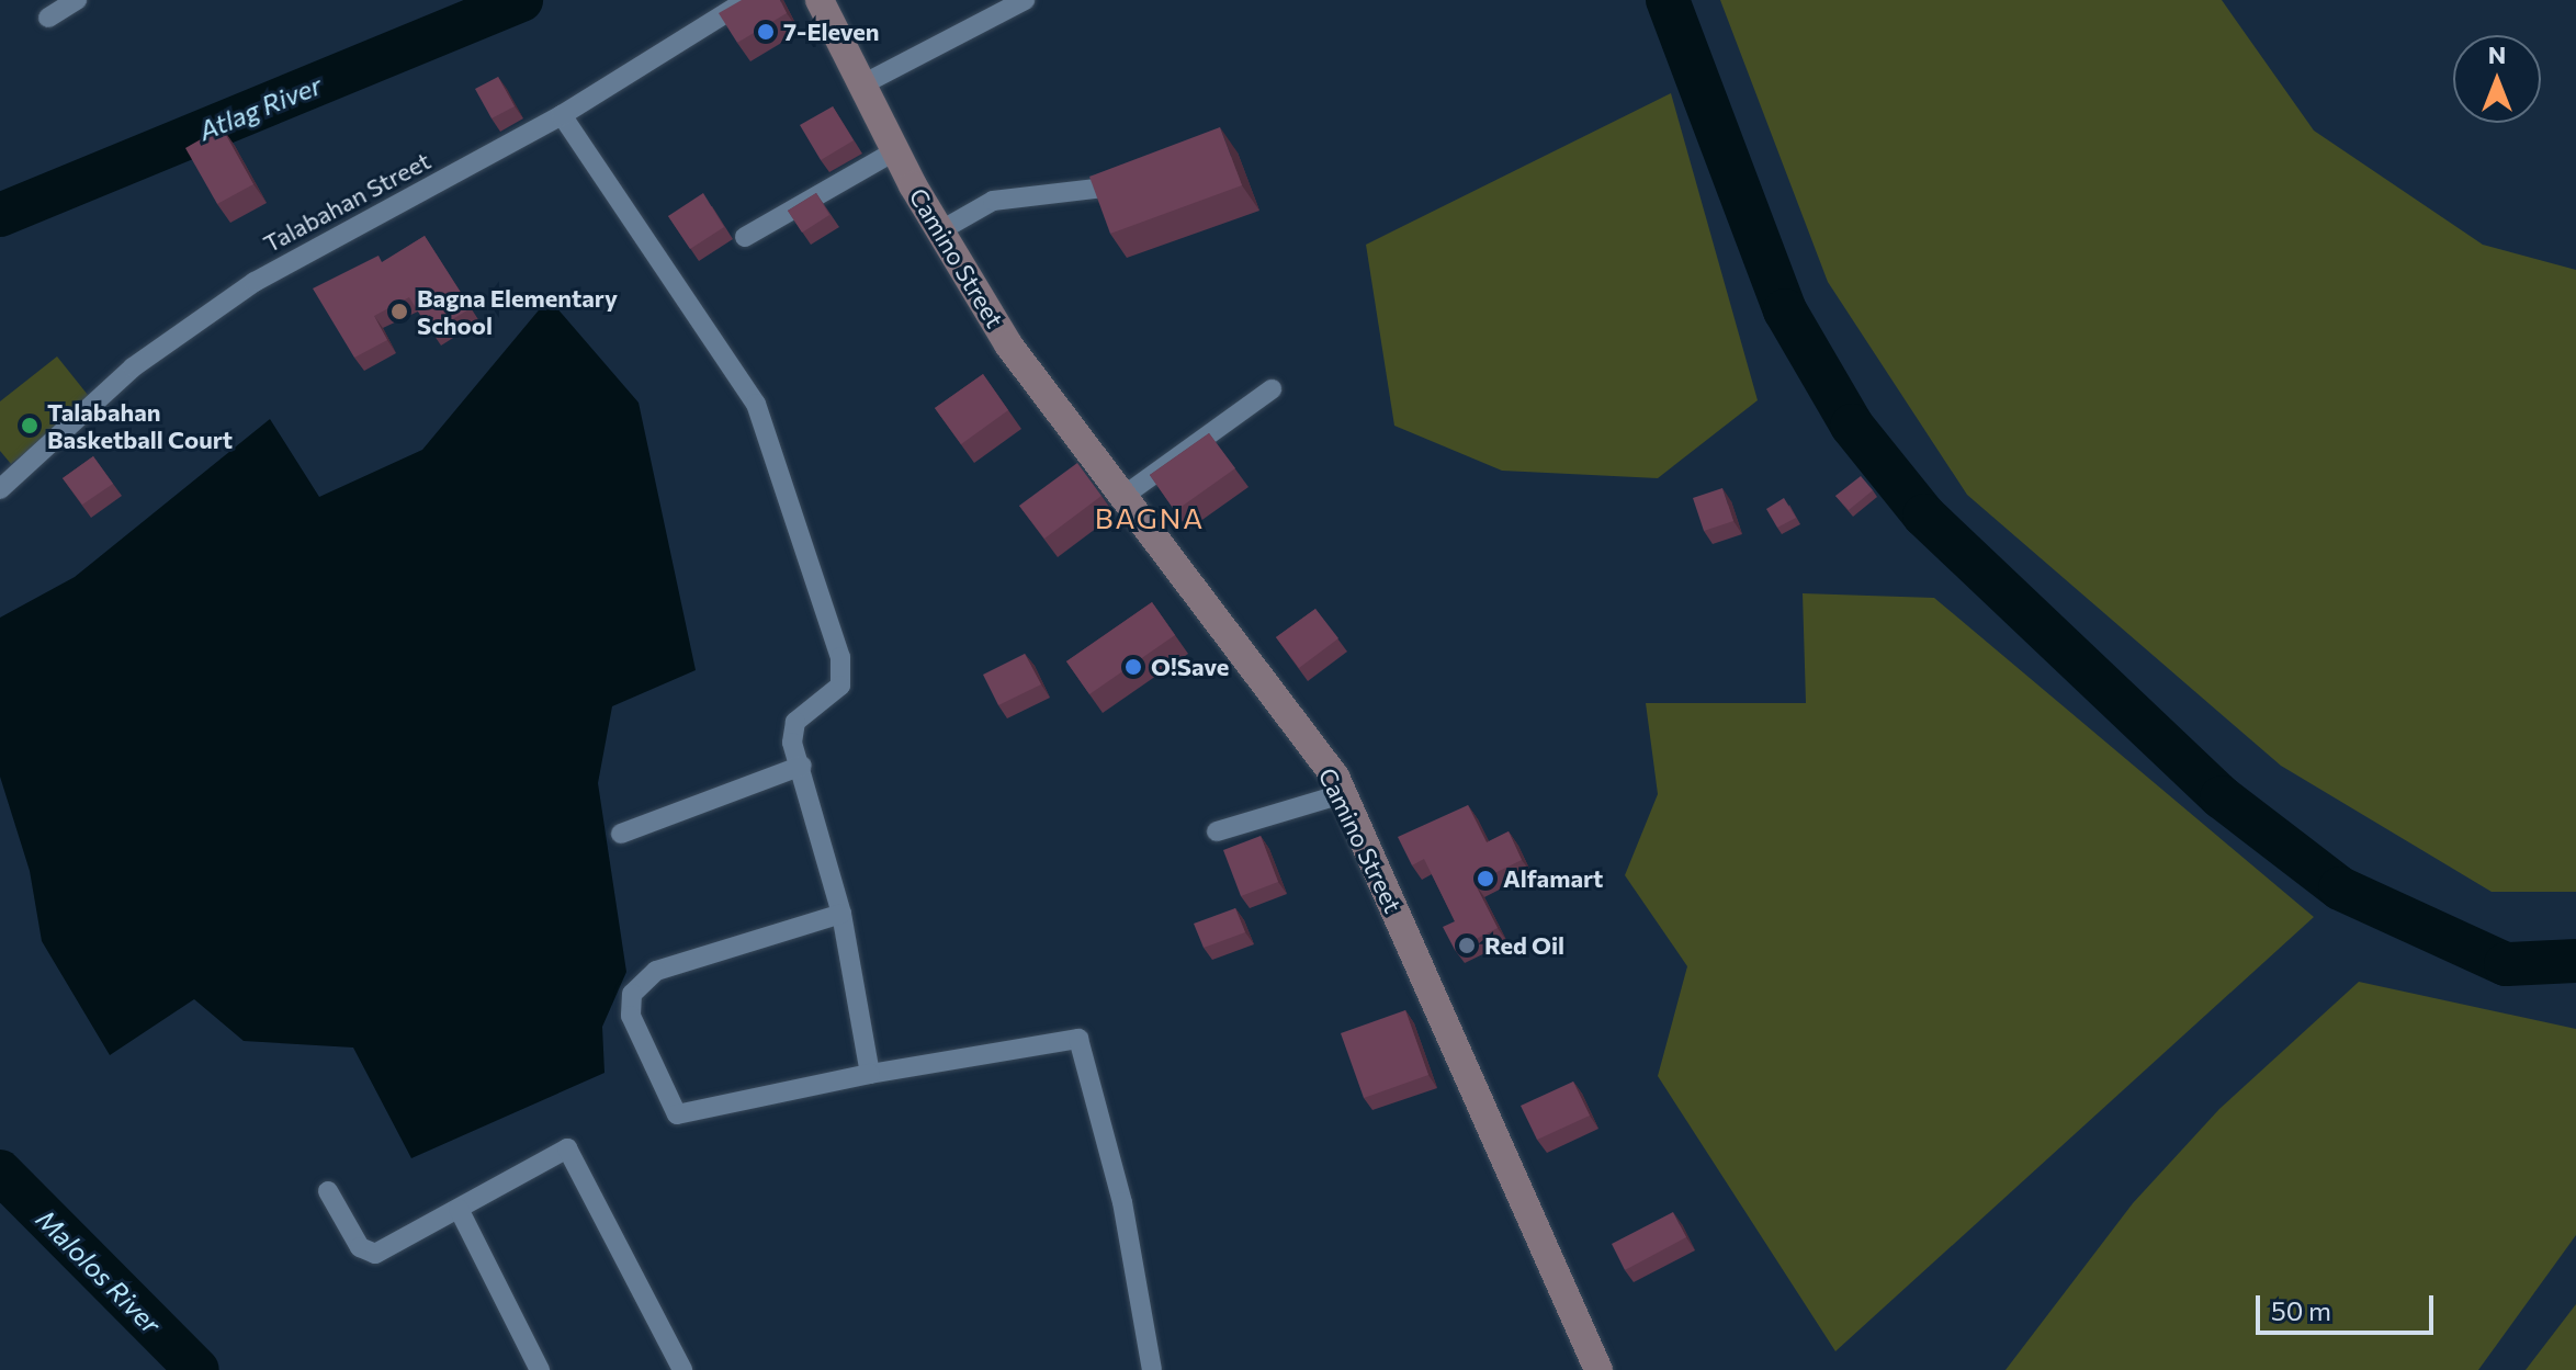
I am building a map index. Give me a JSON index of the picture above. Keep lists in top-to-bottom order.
{
  "streets": {
    "main road": ["Camino Street"],
    "street": ["Talabahan Street"]
  },
  "districts": ["BAGNA"],
  "water": ["Atlag River", "Malolos River"],
  "places": [
    "7-Eleven",
    "Bagna Elementary School",
    "Talabahan Basketball Court",
    "O!Save",
    "Alfamart",
    "Red Oil"
  ],
  "scale_bar": "50 m",
  "north": "top"
}
